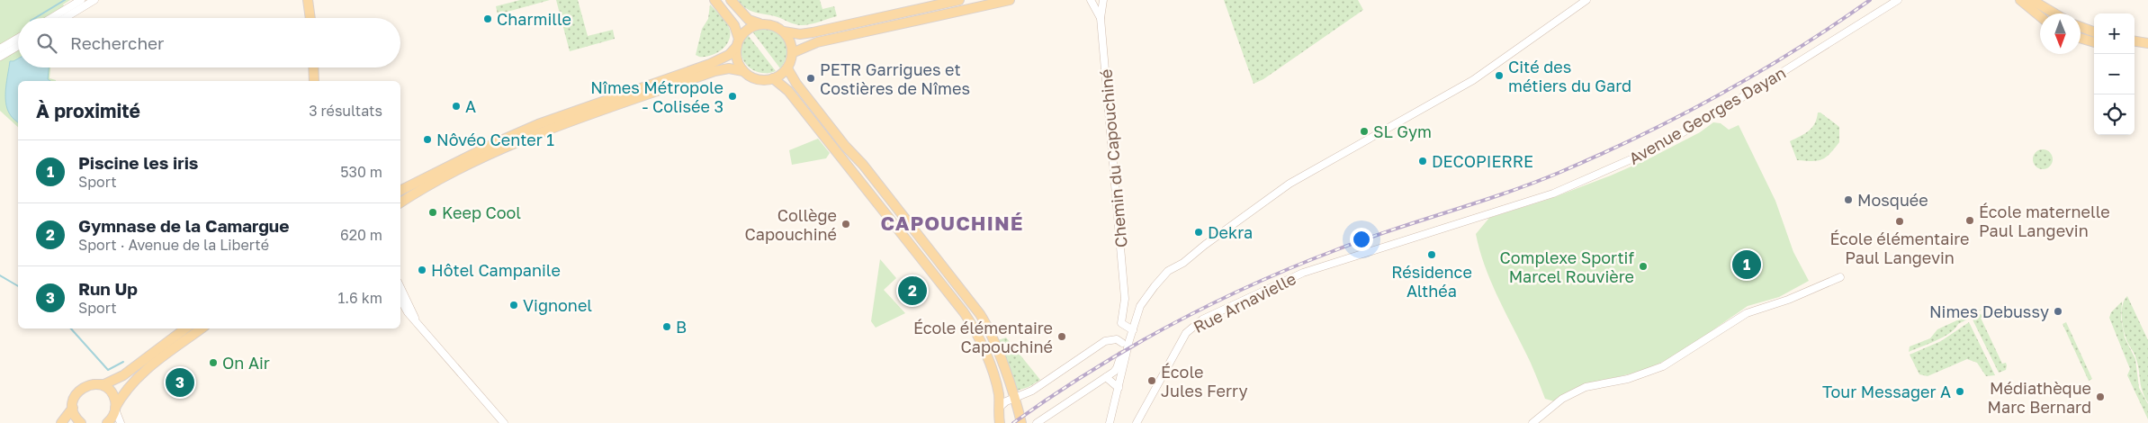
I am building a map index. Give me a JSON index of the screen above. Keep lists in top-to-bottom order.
{
  "streets": {
    "street": ["Avenue Georges Dayan", "Chemin du Capouchiné", "Rue Arnavielle"]
  },
  "crossings": [
    ["Avenue Georges Dayan", "Rue Arnavielle"]
  ],
  "districts": ["CAPOUCHINÉ"],
  "places": [
    "Charmille",
    "Cité des métiers du Gard",
    "PETR Garrigues et Costières de Nîmes",
    "Nîmes Métropole - Colisée 3",
    "A",
    "SL Gym",
    "Nôvéo Center 1",
    "DECOPIERRE",
    "Mosquée",
    "Keep Cool",
    "École maternelle Paul Langevin",
    "École élémentaire Paul Langevin",
    "Collège Capouchiné",
    "Dekra",
    "Résidence Althéa",
    "Complexe Sportif Marcel Rouvière",
    "Hôtel Campanile",
    "Vignonel",
    "Nimes Debussy",
    "B",
    "École élémentaire Capouchiné",
    "On Air",
    "École Jules Ferry",
    "Tour Messager A",
    "Médiathèque Marc Bernard"
  ],
  "north": "bottom",
  "page": {
    "map_buttons": ["+", "−"],
    "search": "Rechercher",
    "heading": ["À proximité", "3 résultats"],
    "list": [
      {
        "mark": "1",
        "name": "Piscine les iris",
        "note": "Sport",
        "value": "530 m"
      },
      {
        "mark": "2",
        "name": "Gymnase de la Camargue",
        "note": "Sport · Avenue de la Liberté",
        "value": "620 m"
      },
      {
        "mark": "3",
        "name": "Run Up",
        "note": "Sport",
        "value": "1.6 km"
      }
    ],
    "pins": ["1", "2", "3"]
  }
}
